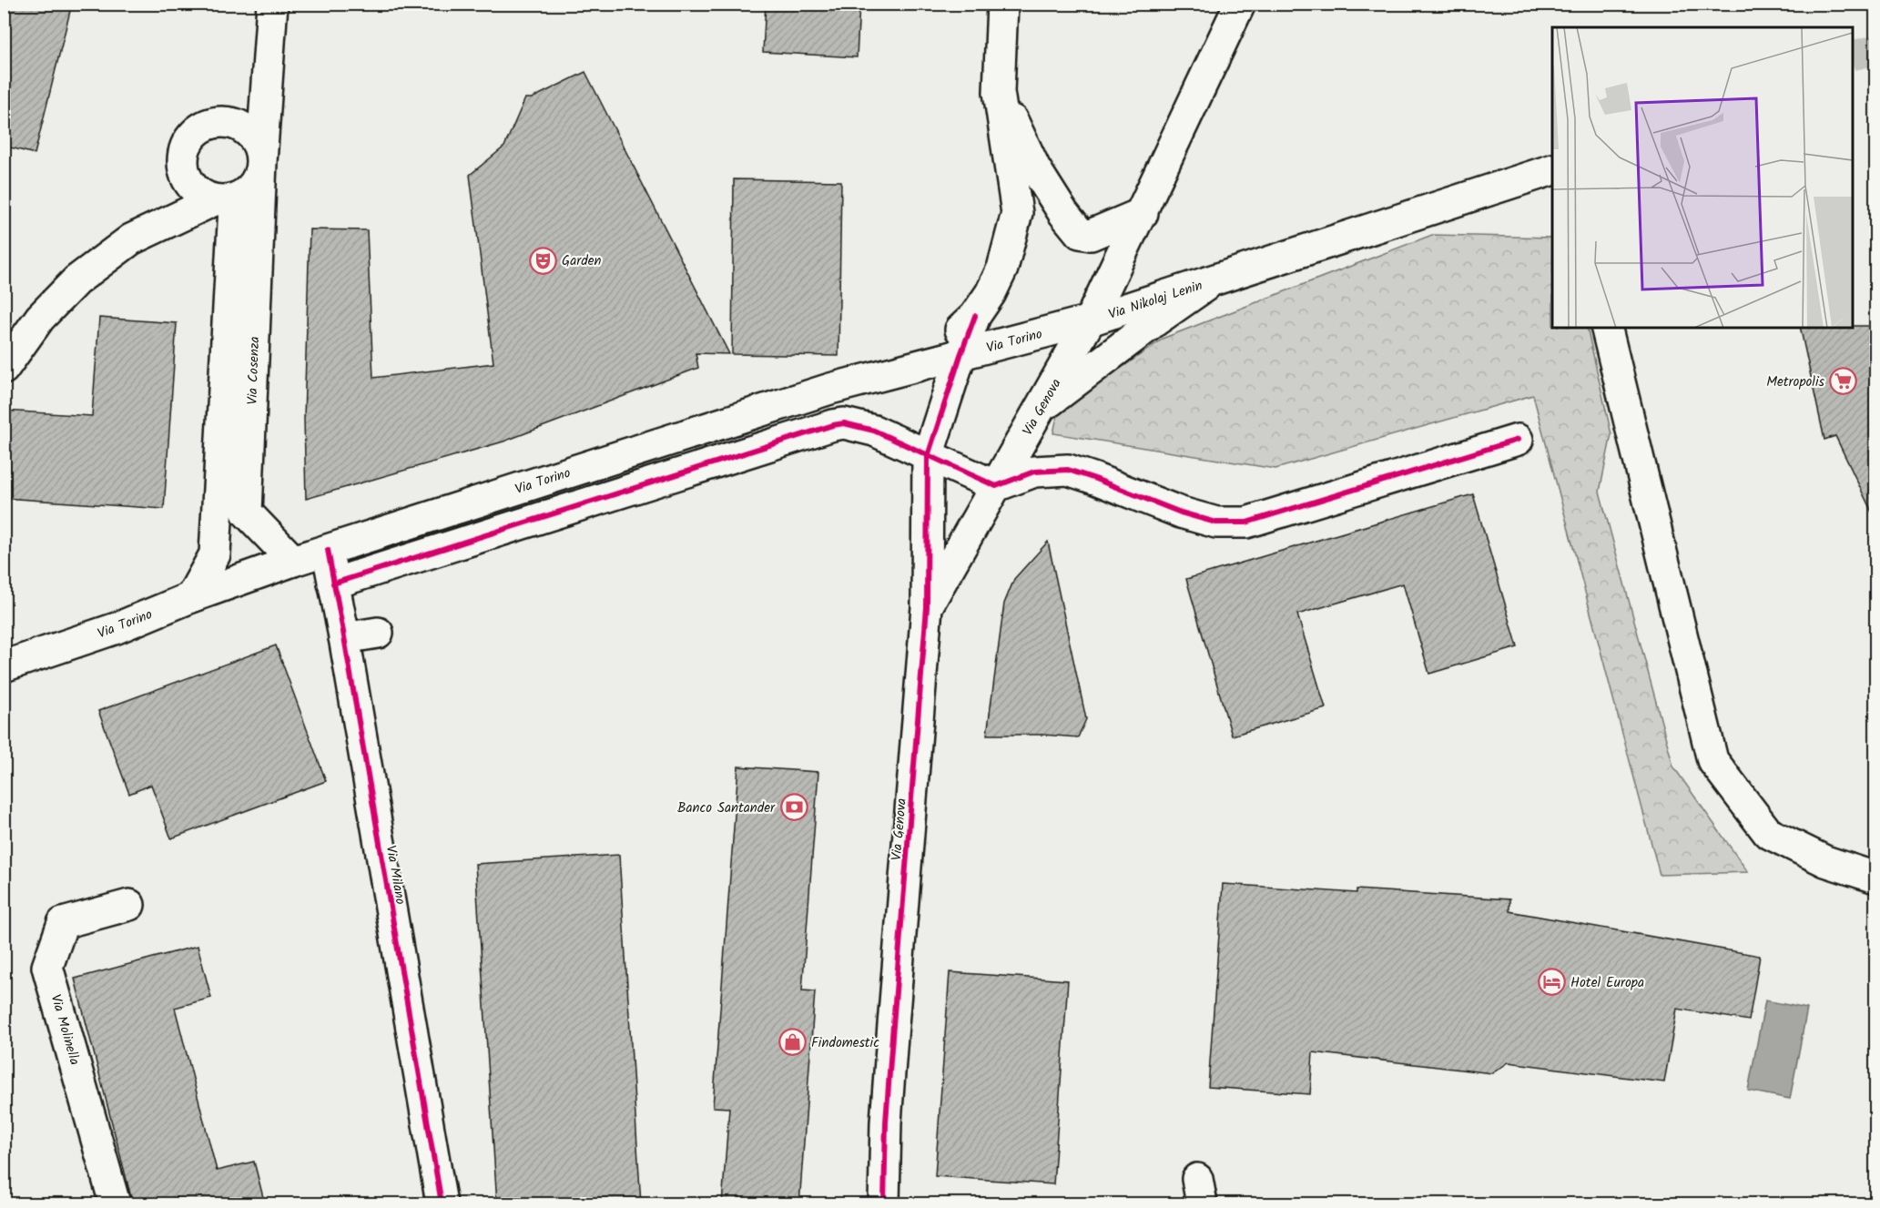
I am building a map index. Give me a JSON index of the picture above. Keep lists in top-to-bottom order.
{
  "streets": {
    "street": [
      "Via Nikolaj Lenin",
      "Via Torino",
      "Via Cosenza",
      "Via Genova",
      "Via Milano",
      "Via Molinella"
    ]
  },
  "crossings": [
    ["Via Nikolaj Lenin", "Via Torino"],
    ["Via Nikolaj Lenin", "Via Genova"],
    ["Via Torino", "Via Cosenza"],
    ["Via Torino", "Via Genova"],
    ["Via Torino", "Via Milano"]
  ],
  "places": {
    "theatre": ["Garden"],
    "supermarket": ["Metropolis"],
    "bank": ["Banco Santander"],
    "hotel": ["Hotel Europa"],
    "shop": ["Findomestic"]
  }
}
